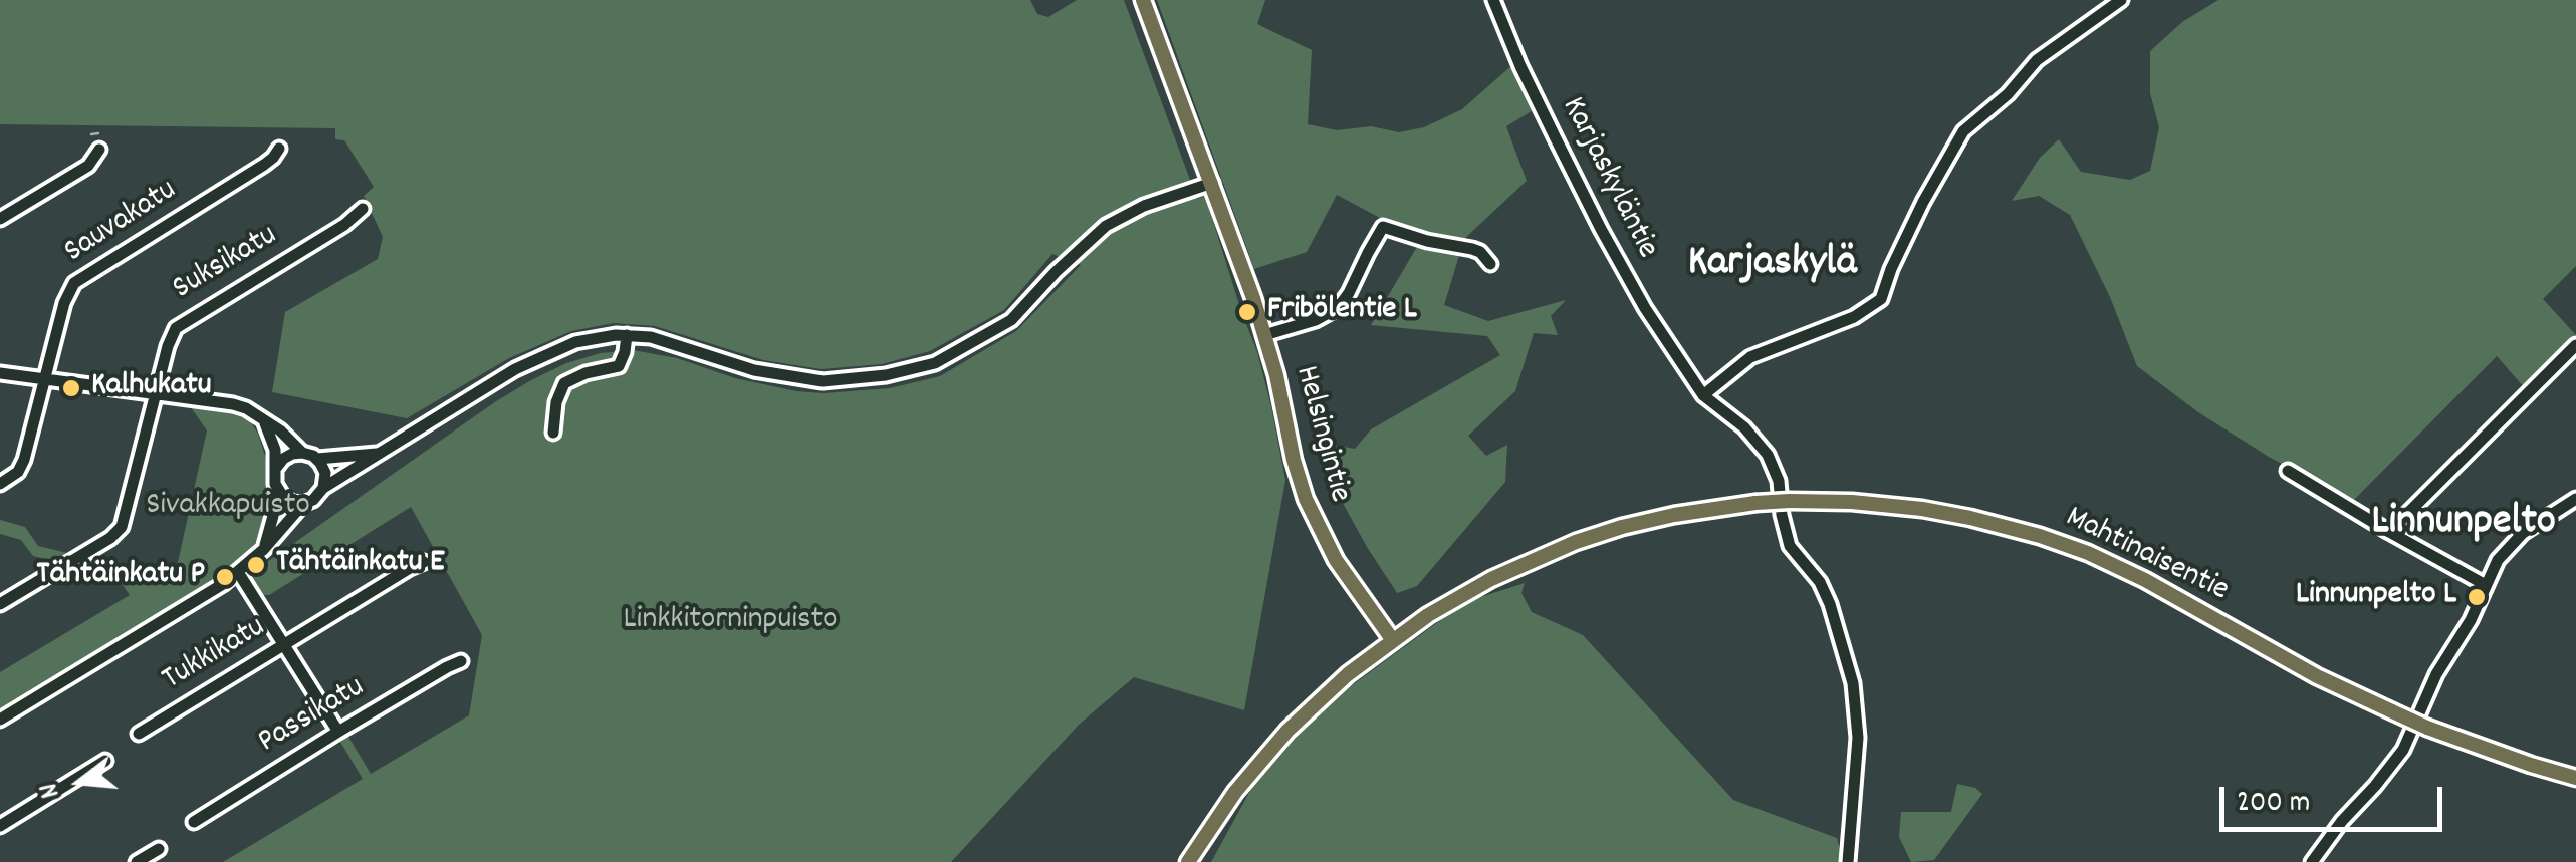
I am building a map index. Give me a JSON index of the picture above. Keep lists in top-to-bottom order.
{
  "streets": {
    "main road": ["Helsingintie", "Mahtinaisentie"],
    "street": [
      "Karjaskyläntie",
      "Sauvakatu",
      "Suksikatu",
      "Tukkikatu",
      "Passikatu"
    ]
  },
  "crossings": [
    ["Helsingintie", "Mahtinaisentie"]
  ],
  "districts": ["Karjaskylä", "Linnunpelto"],
  "parks": ["Sivakkapuisto", "Linkkitorninpuisto"],
  "places": [
    "Fribölentie L",
    "Kalhukatu",
    "Tähtäinkatu E",
    "Tähtäinkatu P",
    "Linnunpelto L"
  ],
  "scale_bar": "200 m",
  "north": "left"
}
